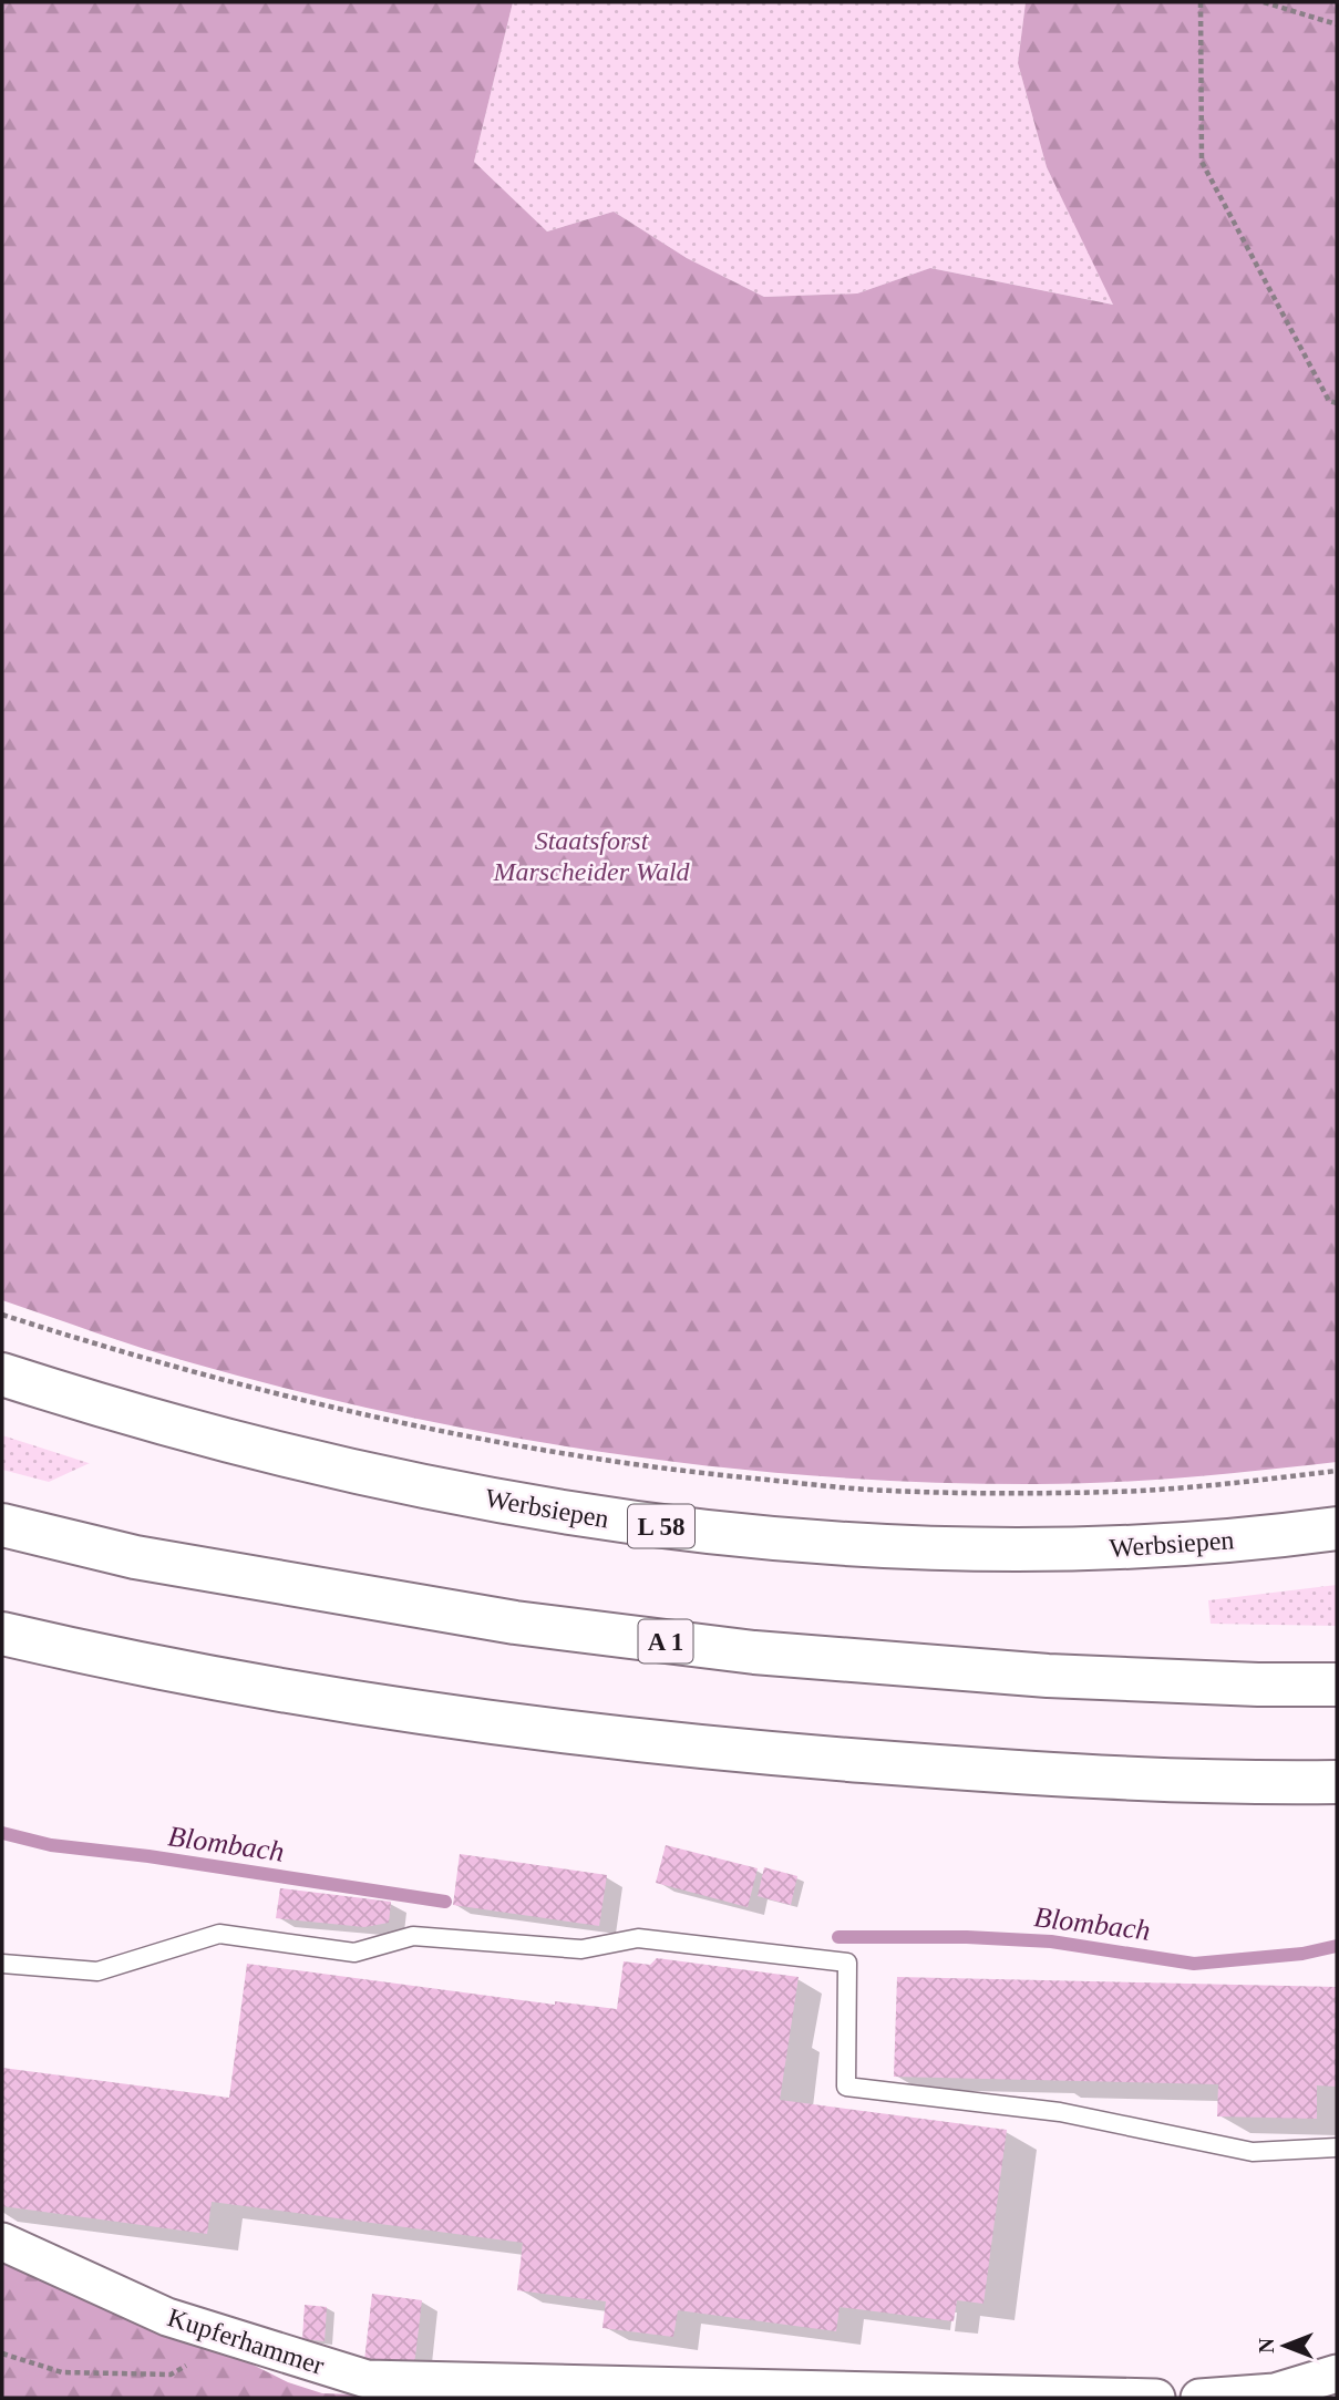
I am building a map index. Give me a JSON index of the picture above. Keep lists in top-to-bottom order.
{
  "streets": {
    "main road": ["Werbsiepen", "L 58", "A 1"],
    "street": ["Kupferhammer"]
  },
  "water": ["Blombach"],
  "parks": ["Staatsforst Marscheider Wald"],
  "north": "left"
}
